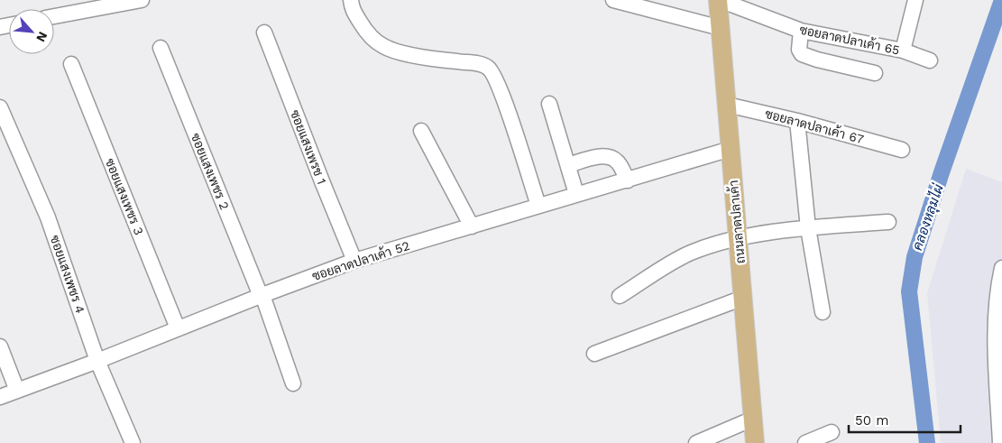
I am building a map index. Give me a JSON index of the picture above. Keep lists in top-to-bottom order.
{
  "streets": {
    "main road": ["ถนนลาดปลาเค้า"],
    "street": [
      "ซอยลาดปลาเค้า 65",
      "ซอยลาดปลาเค้า 67",
      "ซอยแสงเพรช 1",
      "ซอยแสงเพชร 2",
      "ซอยแสงเพชร 3",
      "ซอยลาดปลาเค้า 52",
      "ซอยแสงเพชร 4"
    ]
  },
  "crossings": [
    ["ซอยลาดปลาเค้า 65", "ถนนลาดปลาเค้า"],
    ["ซอยลาดปลาเค้า 67", "ถนนลาดปลาเค้า"],
    ["ซอยแสงเพรช 1", "ซอยลาดปลาเค้า 52"],
    ["ซอยแสงเพชร 2", "ซอยลาดปลาเค้า 52"],
    ["ซอยแสงเพชร 3", "ซอยลาดปลาเค้า 52"],
    ["ถนนลาดปลาเค้า", "ซอยลาดปลาเค้า 52"],
    ["ซอยลาดปลาเค้า 52", "ซอยแสงเพชร 4"]
  ],
  "water": ["คลองหลุมไผ่"],
  "scale_bar": "50 m",
  "north": "bottom right"
}
